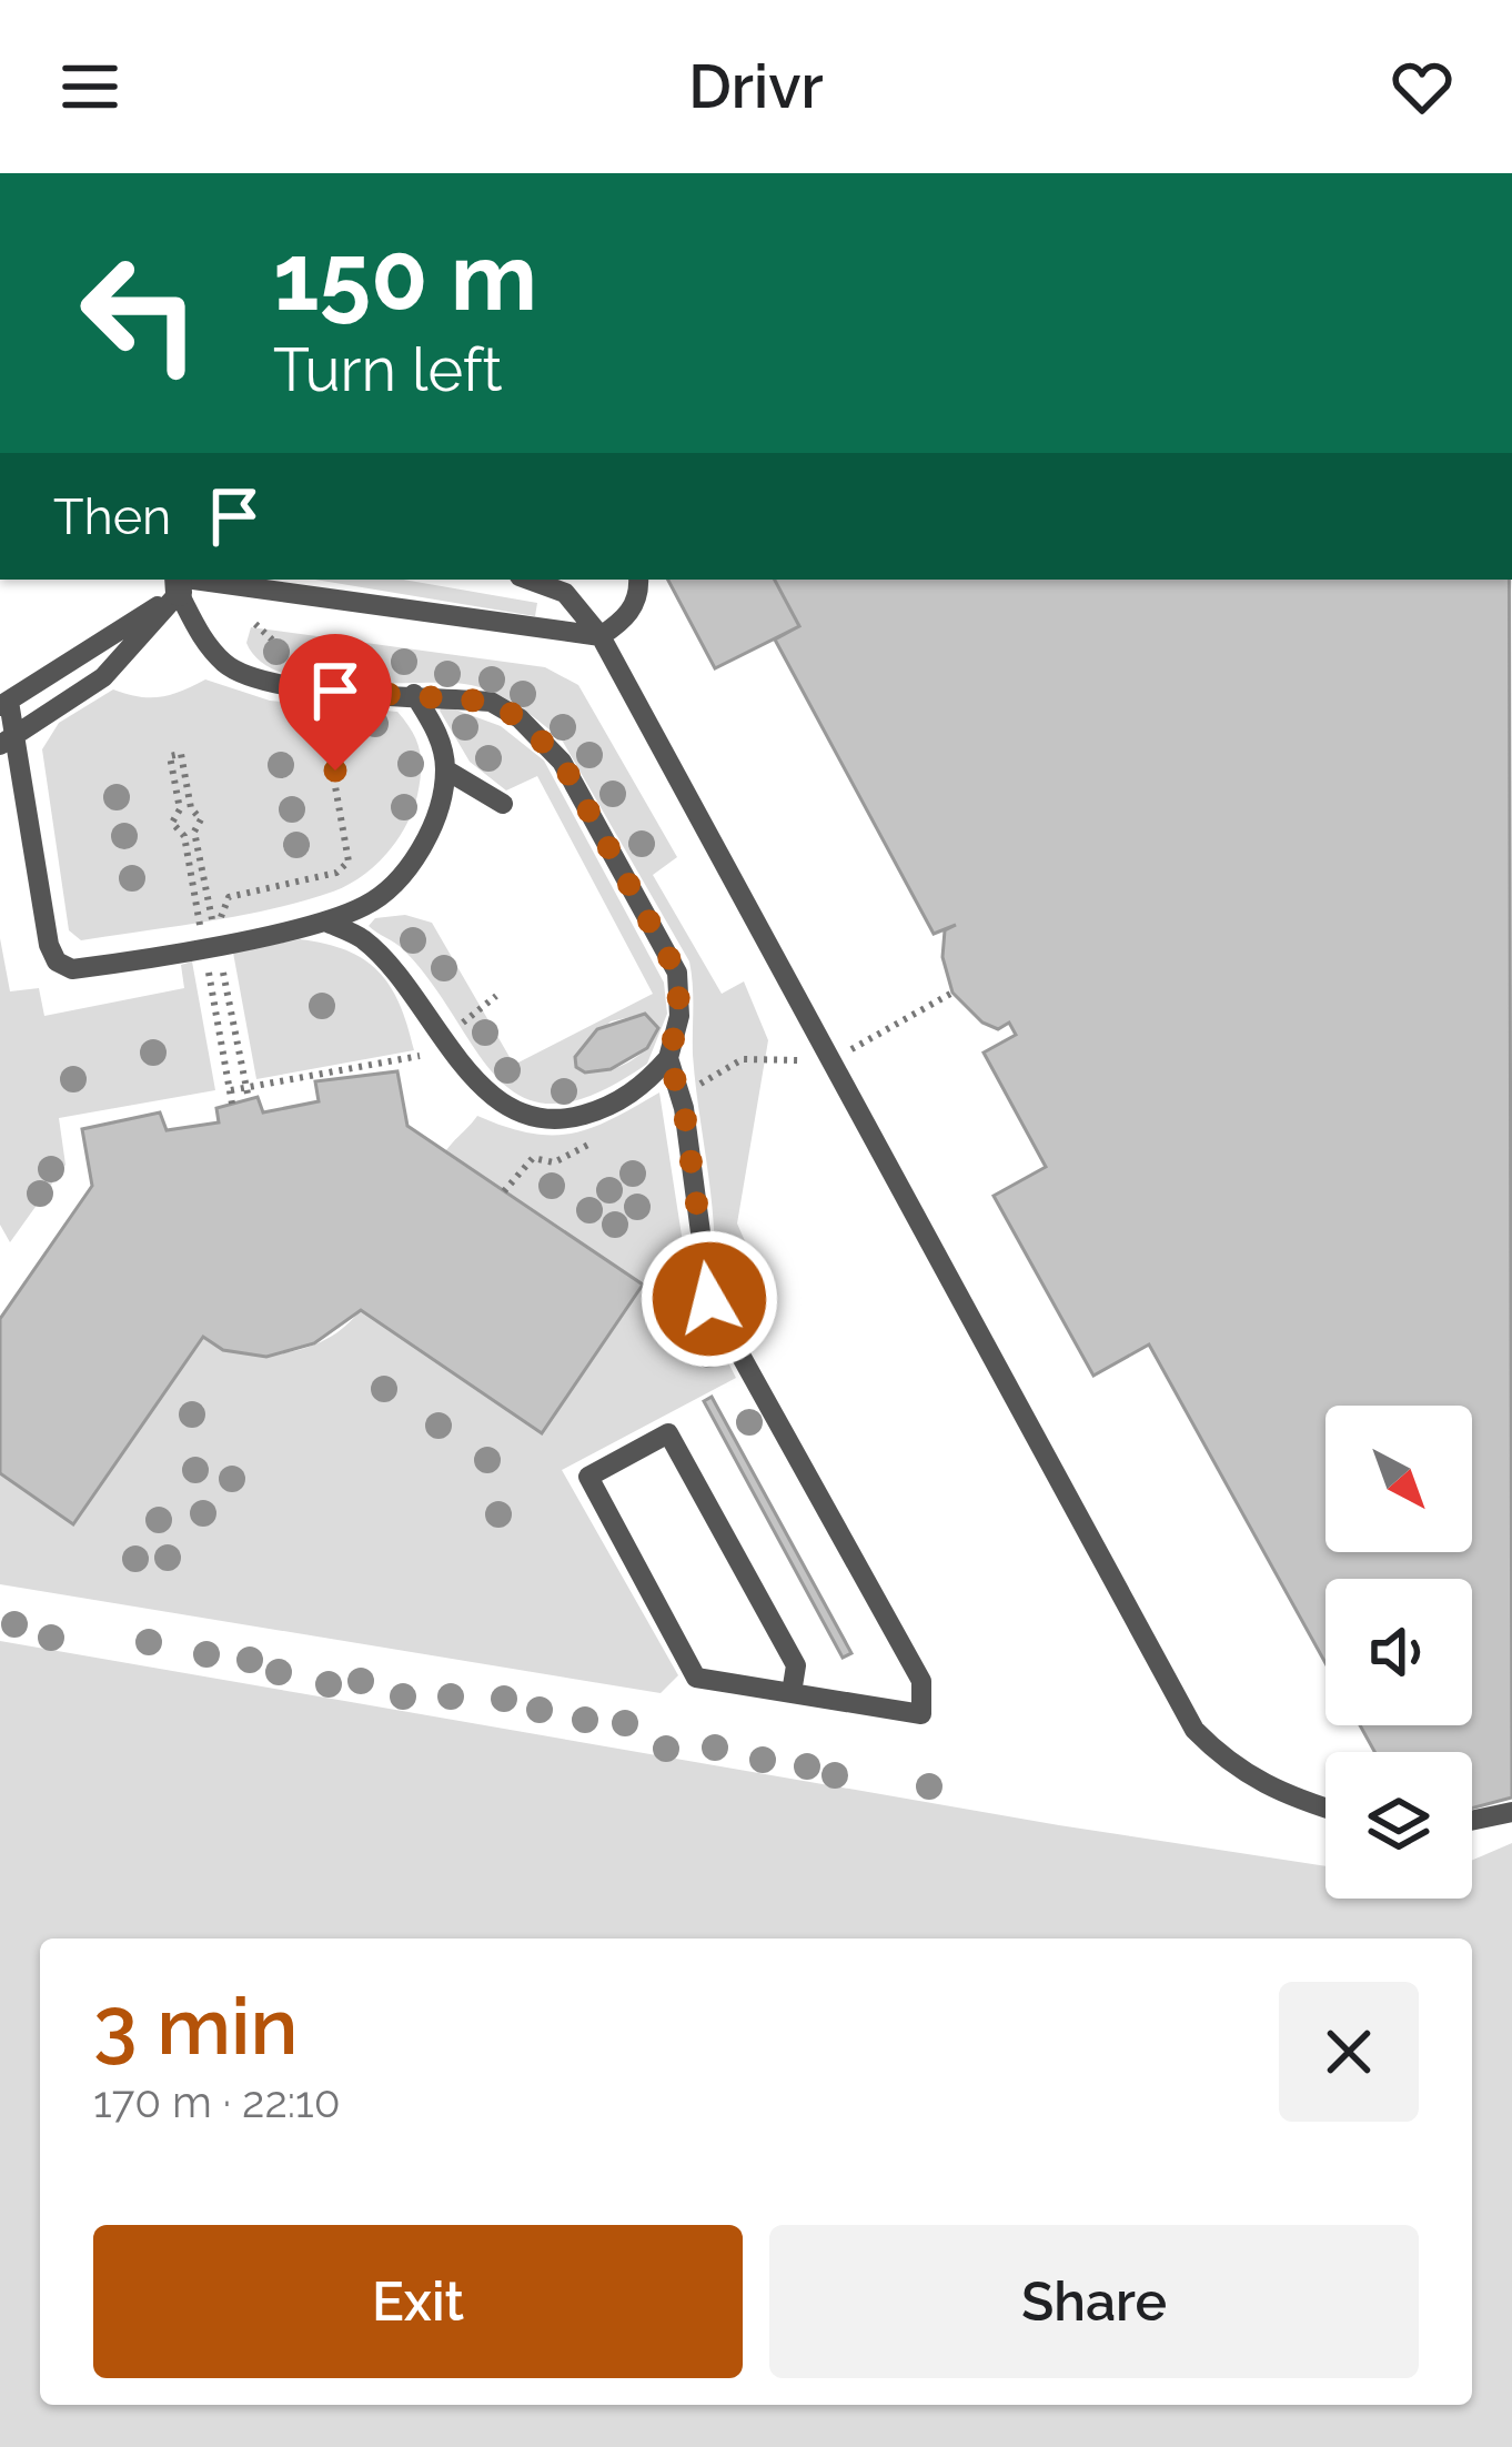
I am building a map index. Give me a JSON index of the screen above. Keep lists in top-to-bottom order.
{
  "north": "bottom right",
  "page": {
    "header": "Drivr",
    "turn": ["150 m", "Turn left"],
    "then": "Then",
    "heading": ["3 min", "170 m · 22:10"],
    "buttons": ["Exit", "Share"]
  }
}
